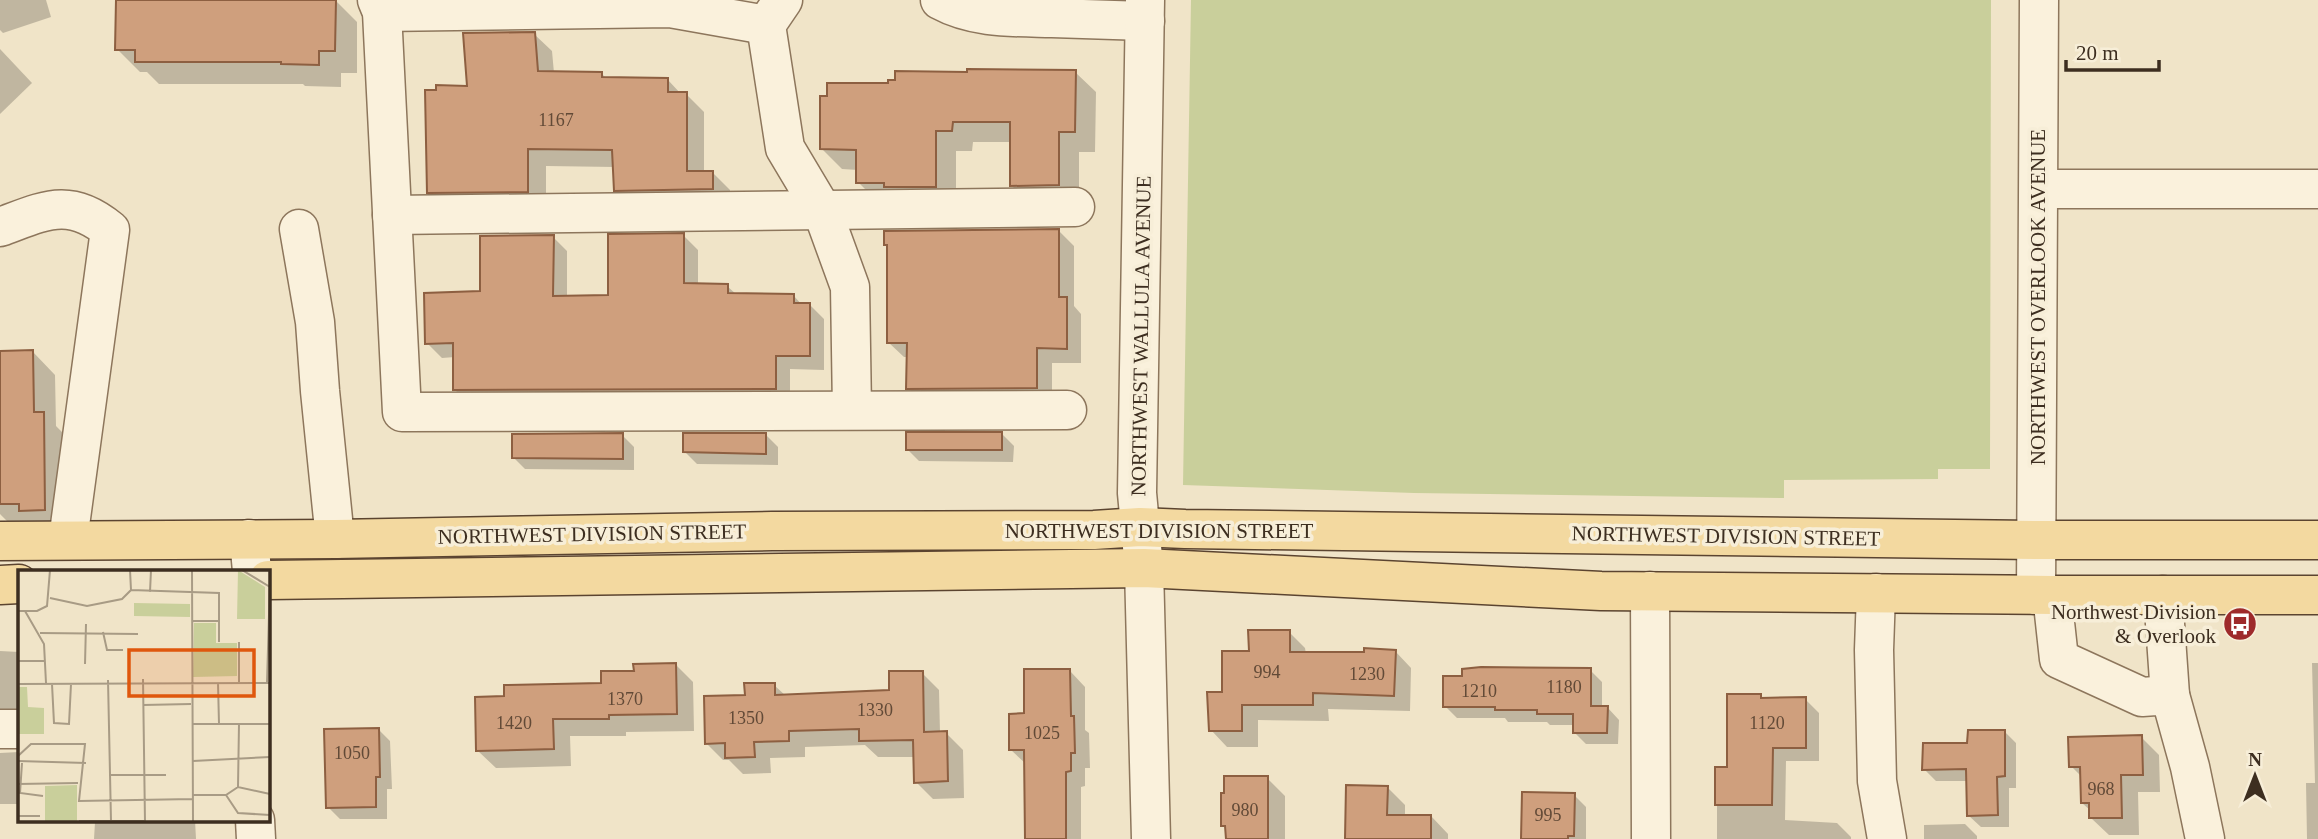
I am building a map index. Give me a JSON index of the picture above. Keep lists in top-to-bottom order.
{
  "streets": {
    "main road": ["NORTHWEST DIVISION STREET"],
    "street": ["NORTHWEST OVERLOOK AVENUE", "NORTHWEST WALLULA AVENUE"]
  },
  "crossings": [
    ["NORTHWEST OVERLOOK AVENUE", "NORTHWEST DIVISION STREET"],
    ["NORTHWEST WALLULA AVENUE", "NORTHWEST DIVISION STREET"]
  ],
  "places": {
    "bus stop": ["Northwest Division & Overlook"]
  },
  "house_numbers": [
    "1167",
    "994",
    "1230",
    "1180",
    "1210",
    "1370",
    "1330",
    "1350",
    "1420",
    "1120",
    "1025",
    "1050",
    "968",
    "980",
    "995"
  ],
  "scale_bar": "20 m",
  "north": "top"
}
